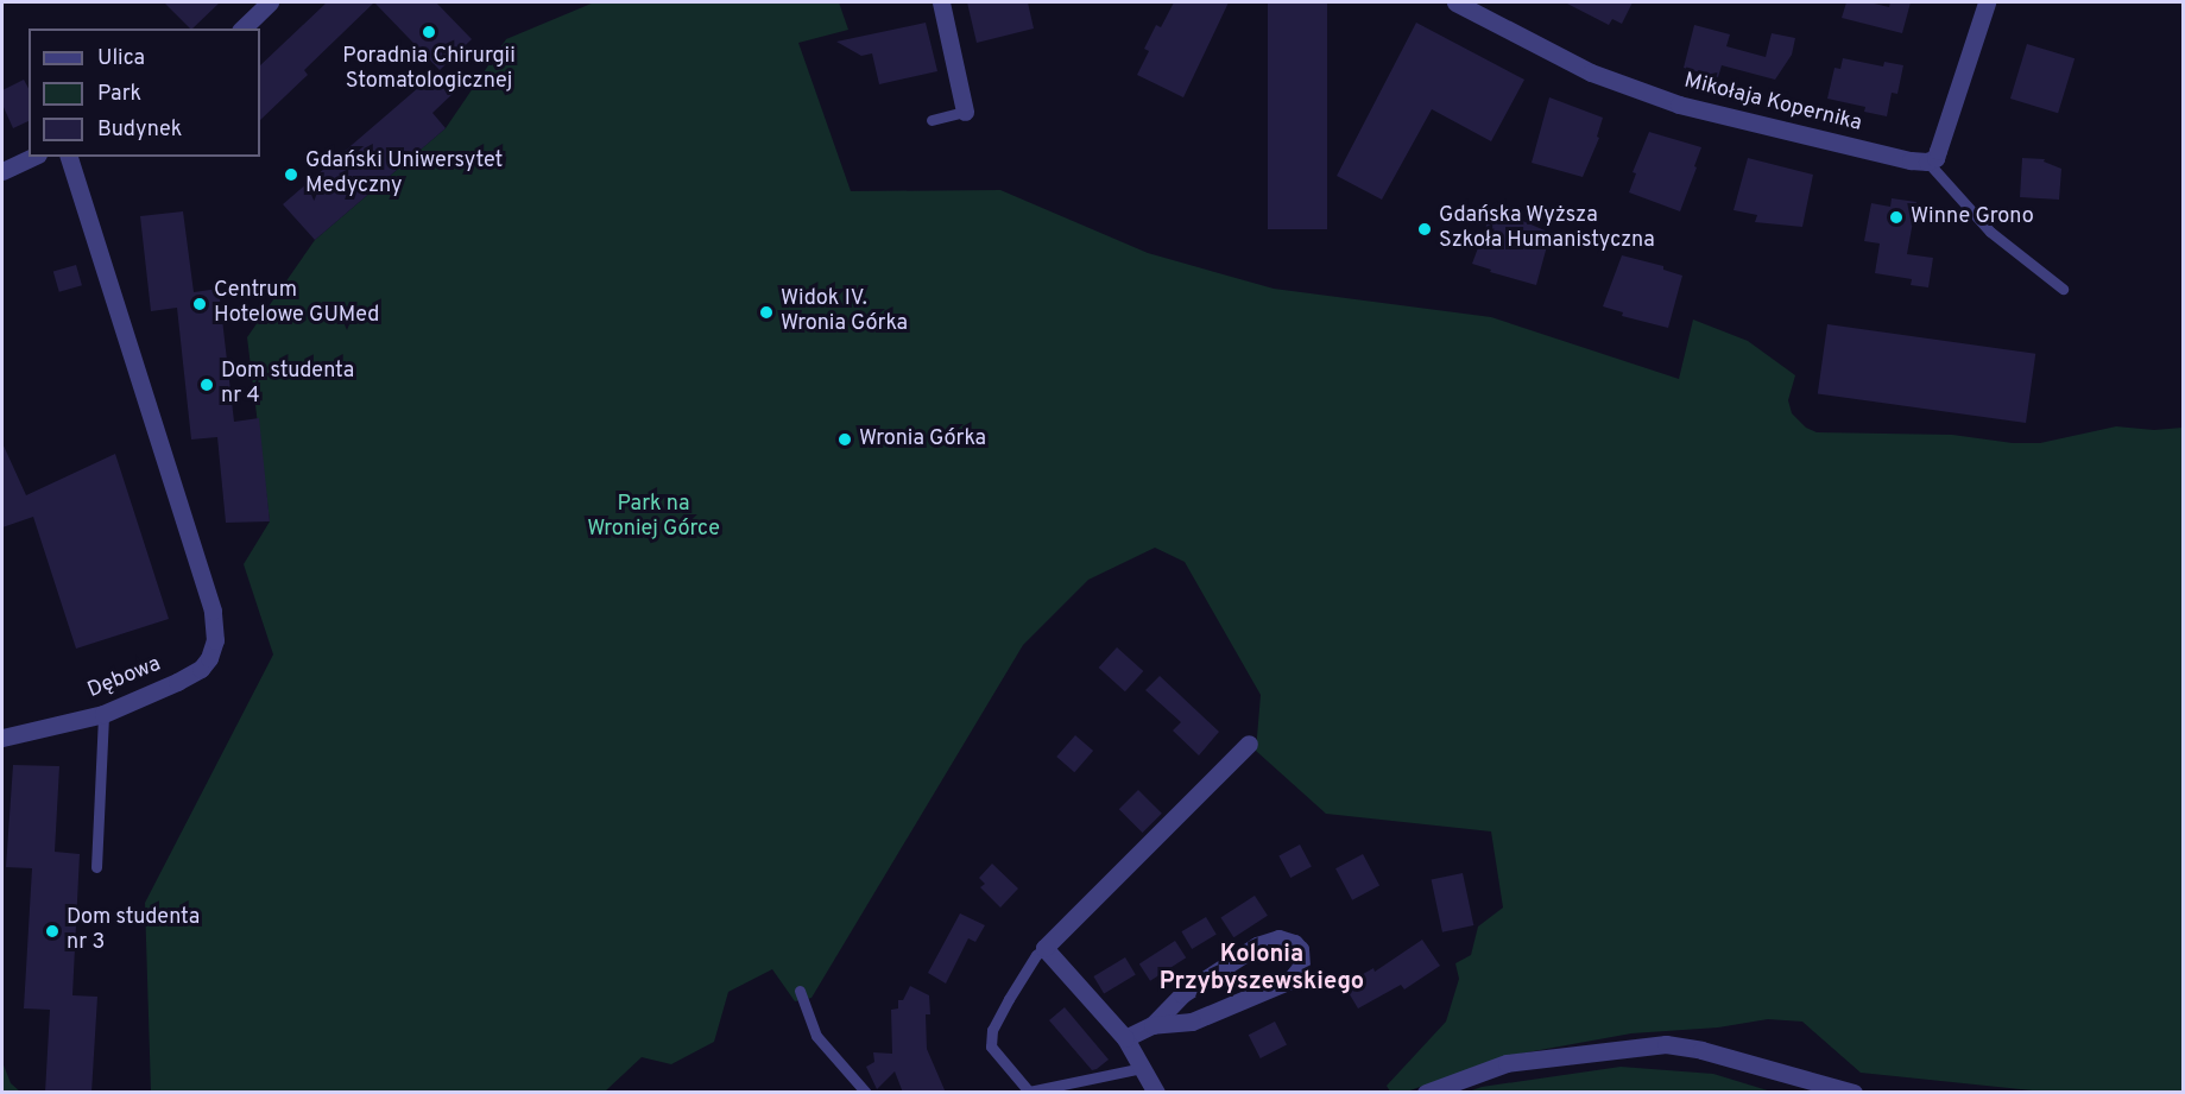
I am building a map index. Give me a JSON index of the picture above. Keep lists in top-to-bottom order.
{
  "streets": {
    "street": ["Mikołaja Kopernika", "Dębowa"]
  },
  "districts": ["Kolonia Przybyszewskiego"],
  "parks": ["Park na Wroniej Górce"],
  "places": [
    "Poradnia Chirurgii Stomatologicznej",
    "Gdański Uniwersytet Medyczny",
    "Winne Grono",
    "Gdańska Wyższa Szkoła Humanistyczna",
    "Centrum Hotelowe GUMed",
    "Widok IV. Wronia Górka",
    "Dom studenta nr 4",
    "Wronia Górka",
    "Dom studenta nr 3"
  ],
  "legend": ["Ulica", "Park", "Budynek"]
}
